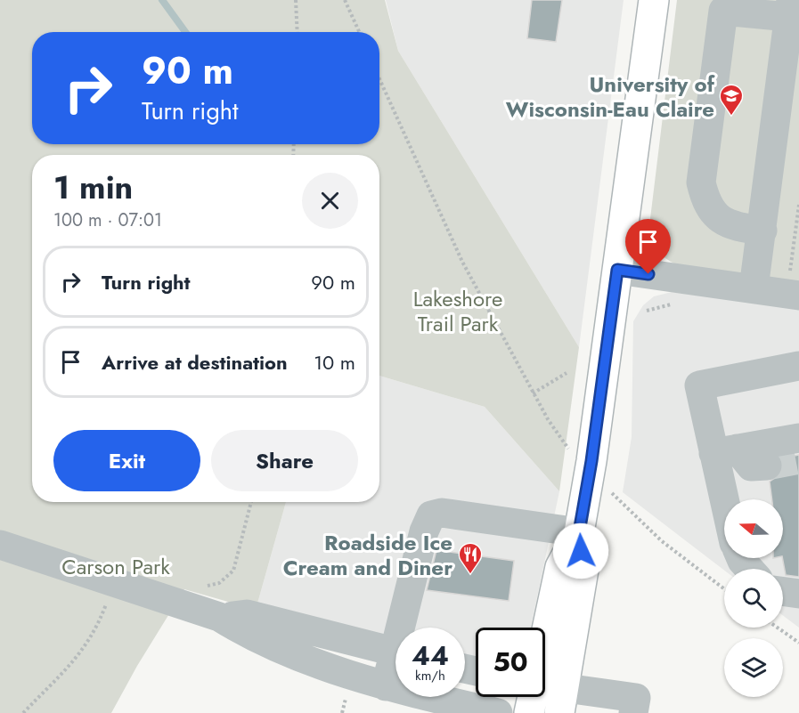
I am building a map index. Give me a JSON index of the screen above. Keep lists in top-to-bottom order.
{
  "parks": ["Lakeshore Trail Park", "Carson Park"],
  "places": {
    "school or university": ["University of Wisconsin-Eau Claire"],
    "restaurant": ["Roadside Ice Cream and Diner"]
  },
  "north": "left",
  "page": {
    "turn": ["90 m", "Turn right"],
    "heading": ["1 min", "100 m · 07:01"],
    "list": [
      {
        "name": "Turn right",
        "value": "90 m"
      },
      {
        "name": "Arrive at destination",
        "value": "10 m"
      }
    ],
    "buttons": ["Exit", "Share"],
    "speed": "44 km/h",
    "limit": "50"
  }
}
